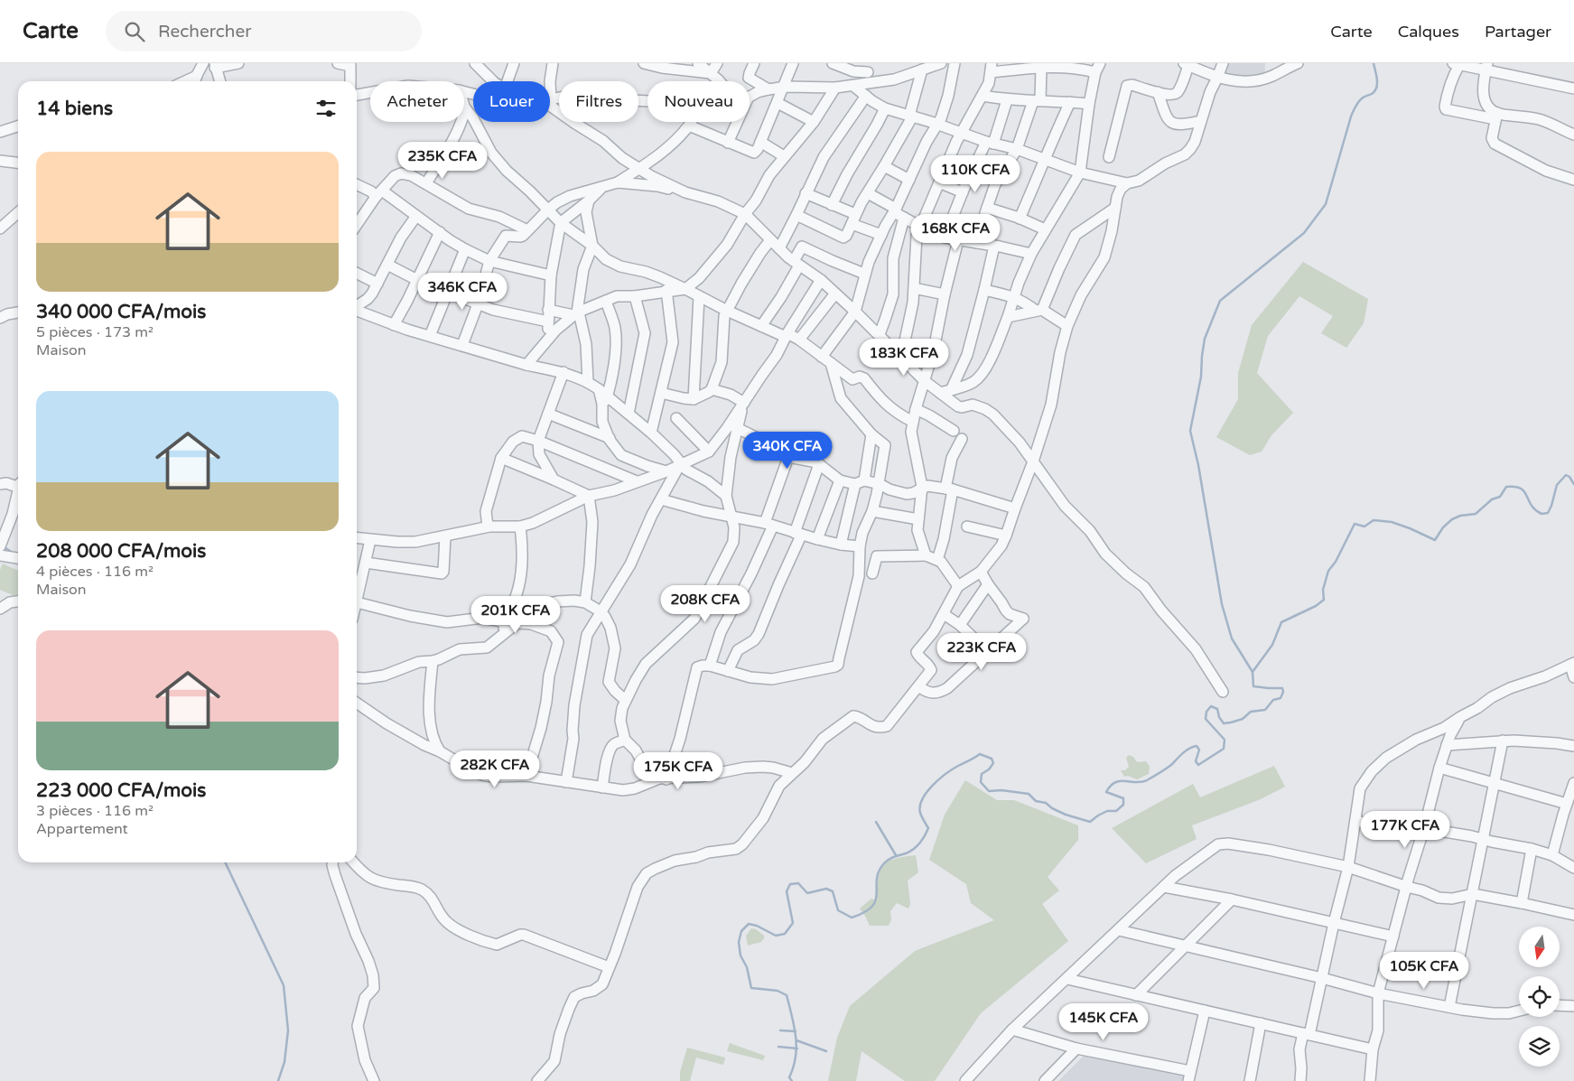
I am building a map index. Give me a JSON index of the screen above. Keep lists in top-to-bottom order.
{
  "north": "bottom",
  "page": {
    "header": "Carte",
    "search": "Rechercher",
    "nav": ["Carte", "Calques", "Partager"],
    "chip": [
      "Acheter",
      "Louer",
      "Filtres",
      "Nouveau"
    ],
    "heading": "14 biens",
    "list": [
      {
        "name": "340 000 CFA/mois",
        "note": "5 pièces · 173 m² · Maison"
      },
      {
        "name": "208 000 CFA/mois",
        "note": "4 pièces · 116 m² · Maison"
      },
      {
        "name": "223 000 CFA/mois",
        "note": "3 pièces · 116 m² · Appartement"
      }
    ],
    "price": [
      "235K CFA",
      "110K CFA",
      "168K CFA",
      "346K CFA",
      "183K CFA",
      "340K CFA",
      "208K CFA",
      "201K CFA",
      "223K CFA",
      "282K CFA",
      "175K CFA",
      "177K CFA",
      "105K CFA",
      "145K CFA"
    ]
  }
}
